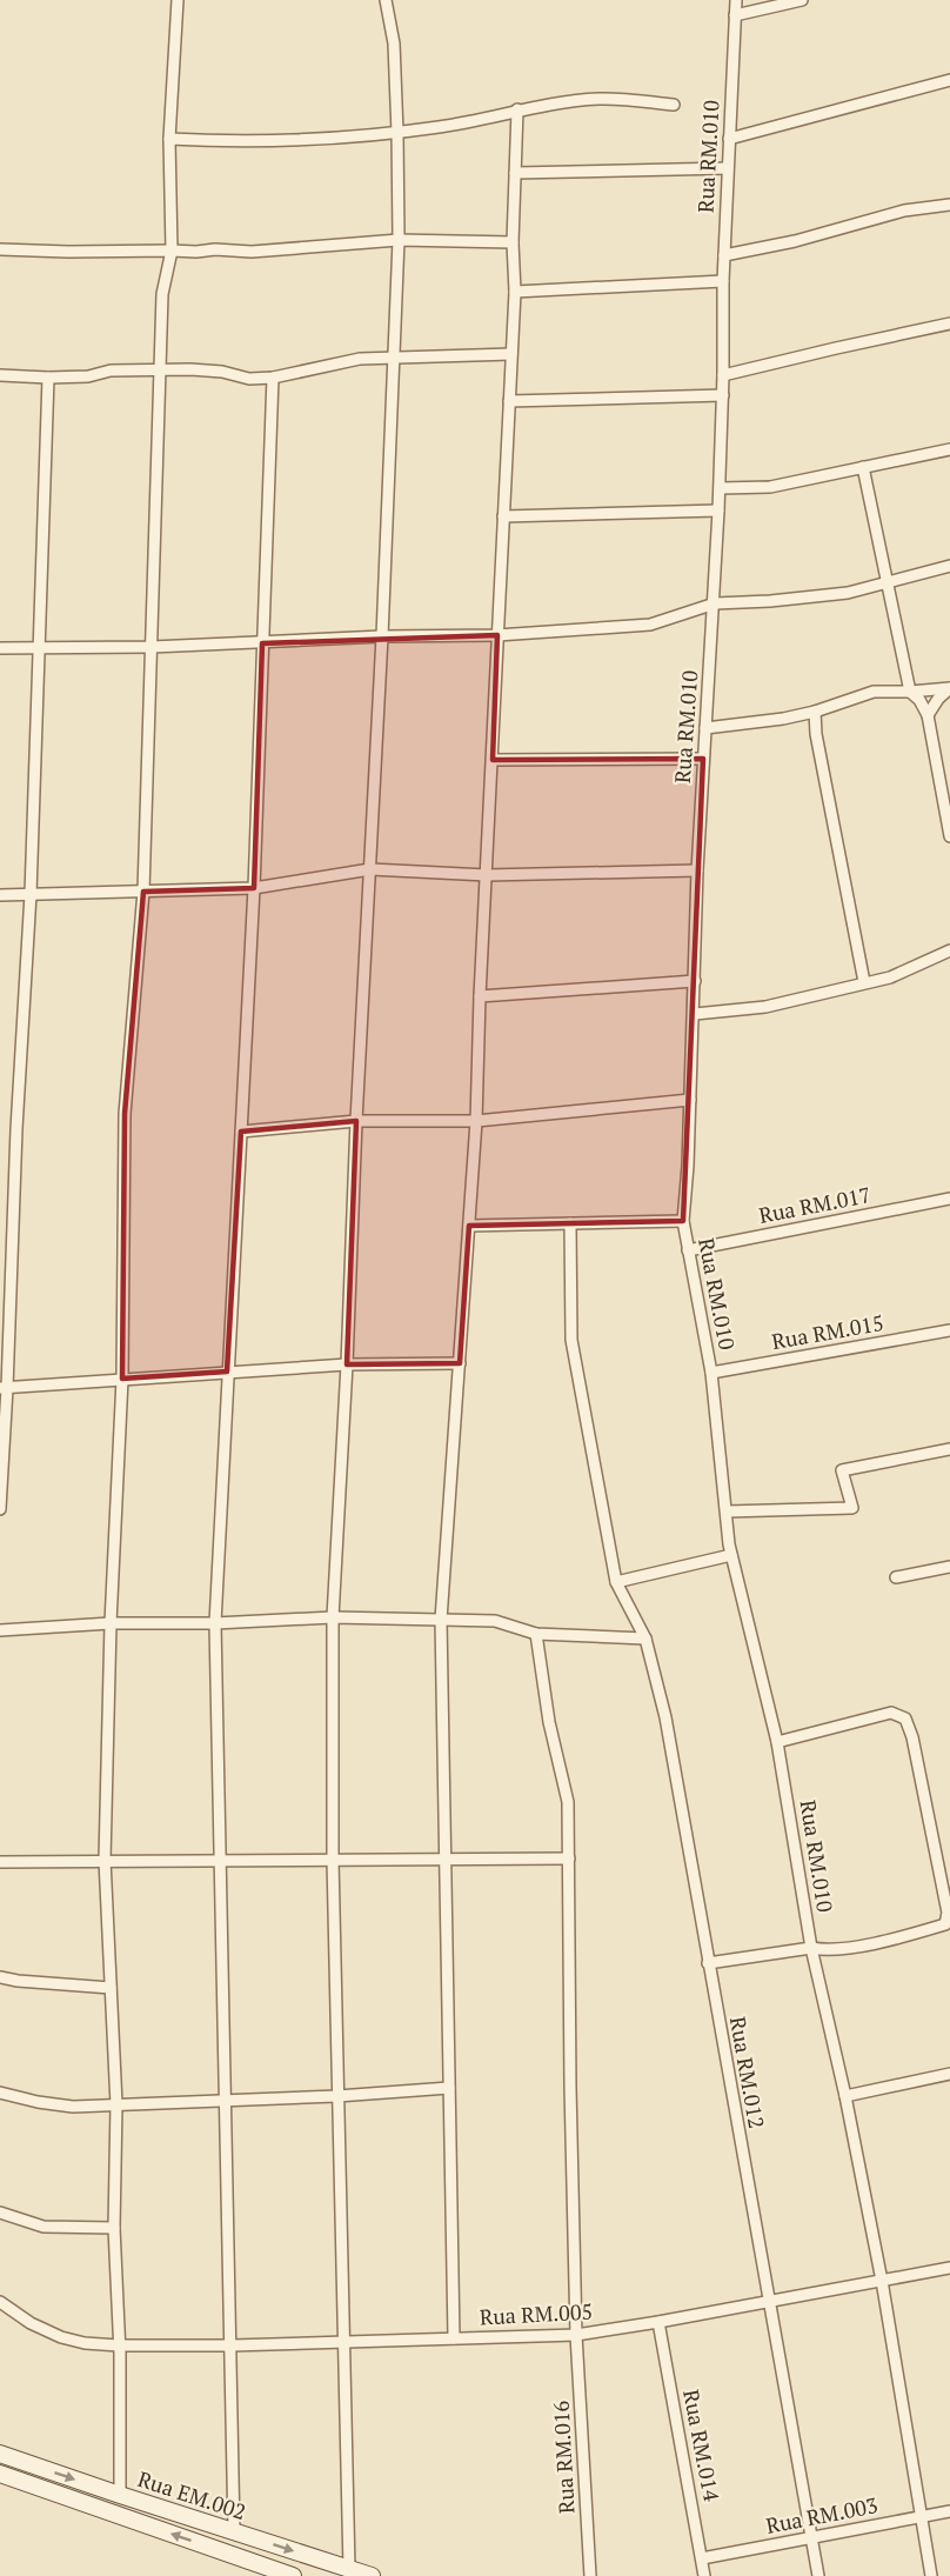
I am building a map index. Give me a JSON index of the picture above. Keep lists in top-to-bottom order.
{
  "streets": {
    "street": [
      "Rua RM.010",
      "Rua RM.017",
      "Rua RM.015",
      "Rua RM.012",
      "Rua RM.005",
      "Rua RM.014",
      "Rua RM.016",
      "Rua EM.002",
      "Rua RM.003"
    ]
  },
  "crossings": [
    ["Rua RM.010", "Rua RM.017"],
    ["Rua RM.010", "Rua RM.015"],
    ["Rua RM.010", "Rua RM.005"],
    ["Rua RM.010", "Rua RM.003"],
    ["Rua RM.012", "Rua RM.005"],
    ["Rua RM.012", "Rua RM.003"],
    ["Rua RM.005", "Rua RM.014"],
    ["Rua RM.005", "Rua RM.016"],
    ["Rua RM.014", "Rua RM.003"]
  ]
}
